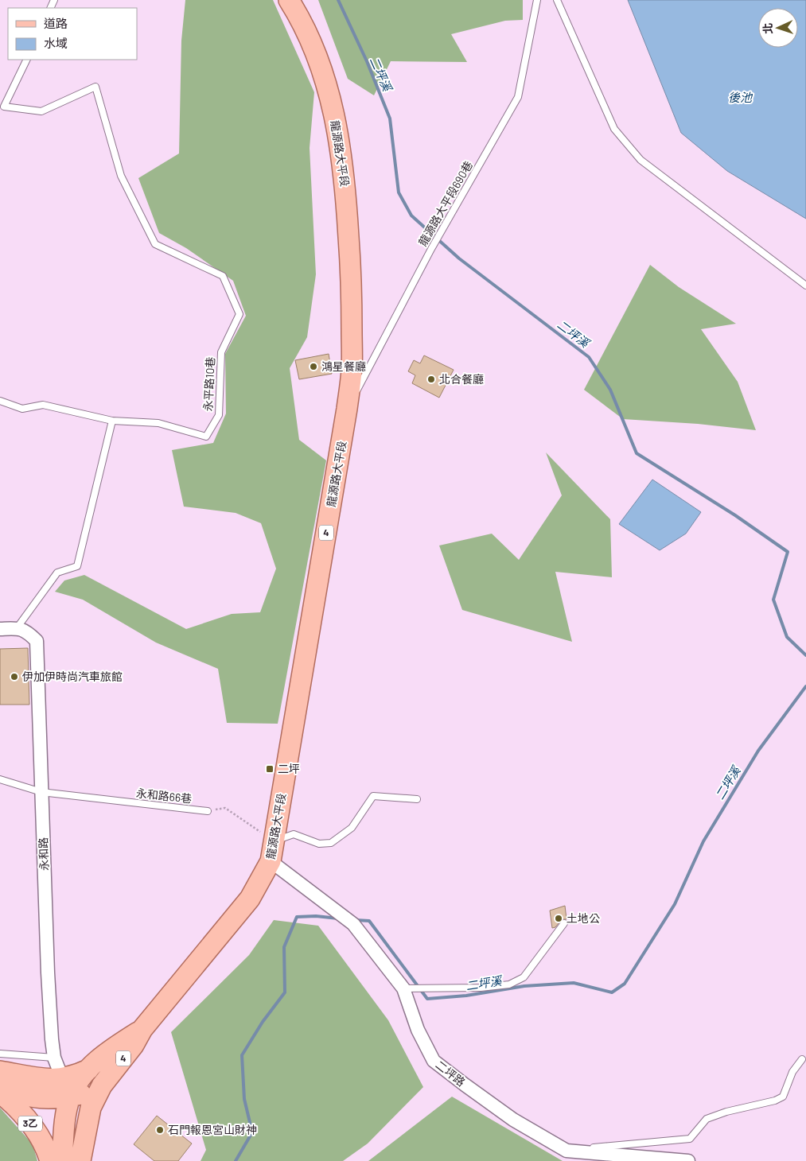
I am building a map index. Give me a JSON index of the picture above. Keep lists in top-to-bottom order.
{
  "streets": {
    "main road": ["龍源路大平段", "4", "3乙"],
    "street": ["永和路", "二坪路"],
    "lane": ["龍源路大平段690巷", "永平路10巷", "永和路66巷"]
  },
  "crossings": [
    ["龍源路大平段", "龍源路大平段690巷"],
    ["龍源路大平段", "4"],
    ["龍源路大平段", "永和路"],
    ["龍源路大平段", "二坪路"],
    ["4", "永和路"],
    ["永和路66巷", "永和路"]
  ],
  "water": ["二坪溪", "後池"],
  "places": {
    "other": [
      "鴻星餐廳",
      "北合餐廳",
      "伊加伊時尚汽車旅館",
      "土地公",
      "石門報恩宮山財神"
    ],
    "transit": ["二坪"]
  },
  "legend": ["道路", "水域"],
  "north": "left"
}
